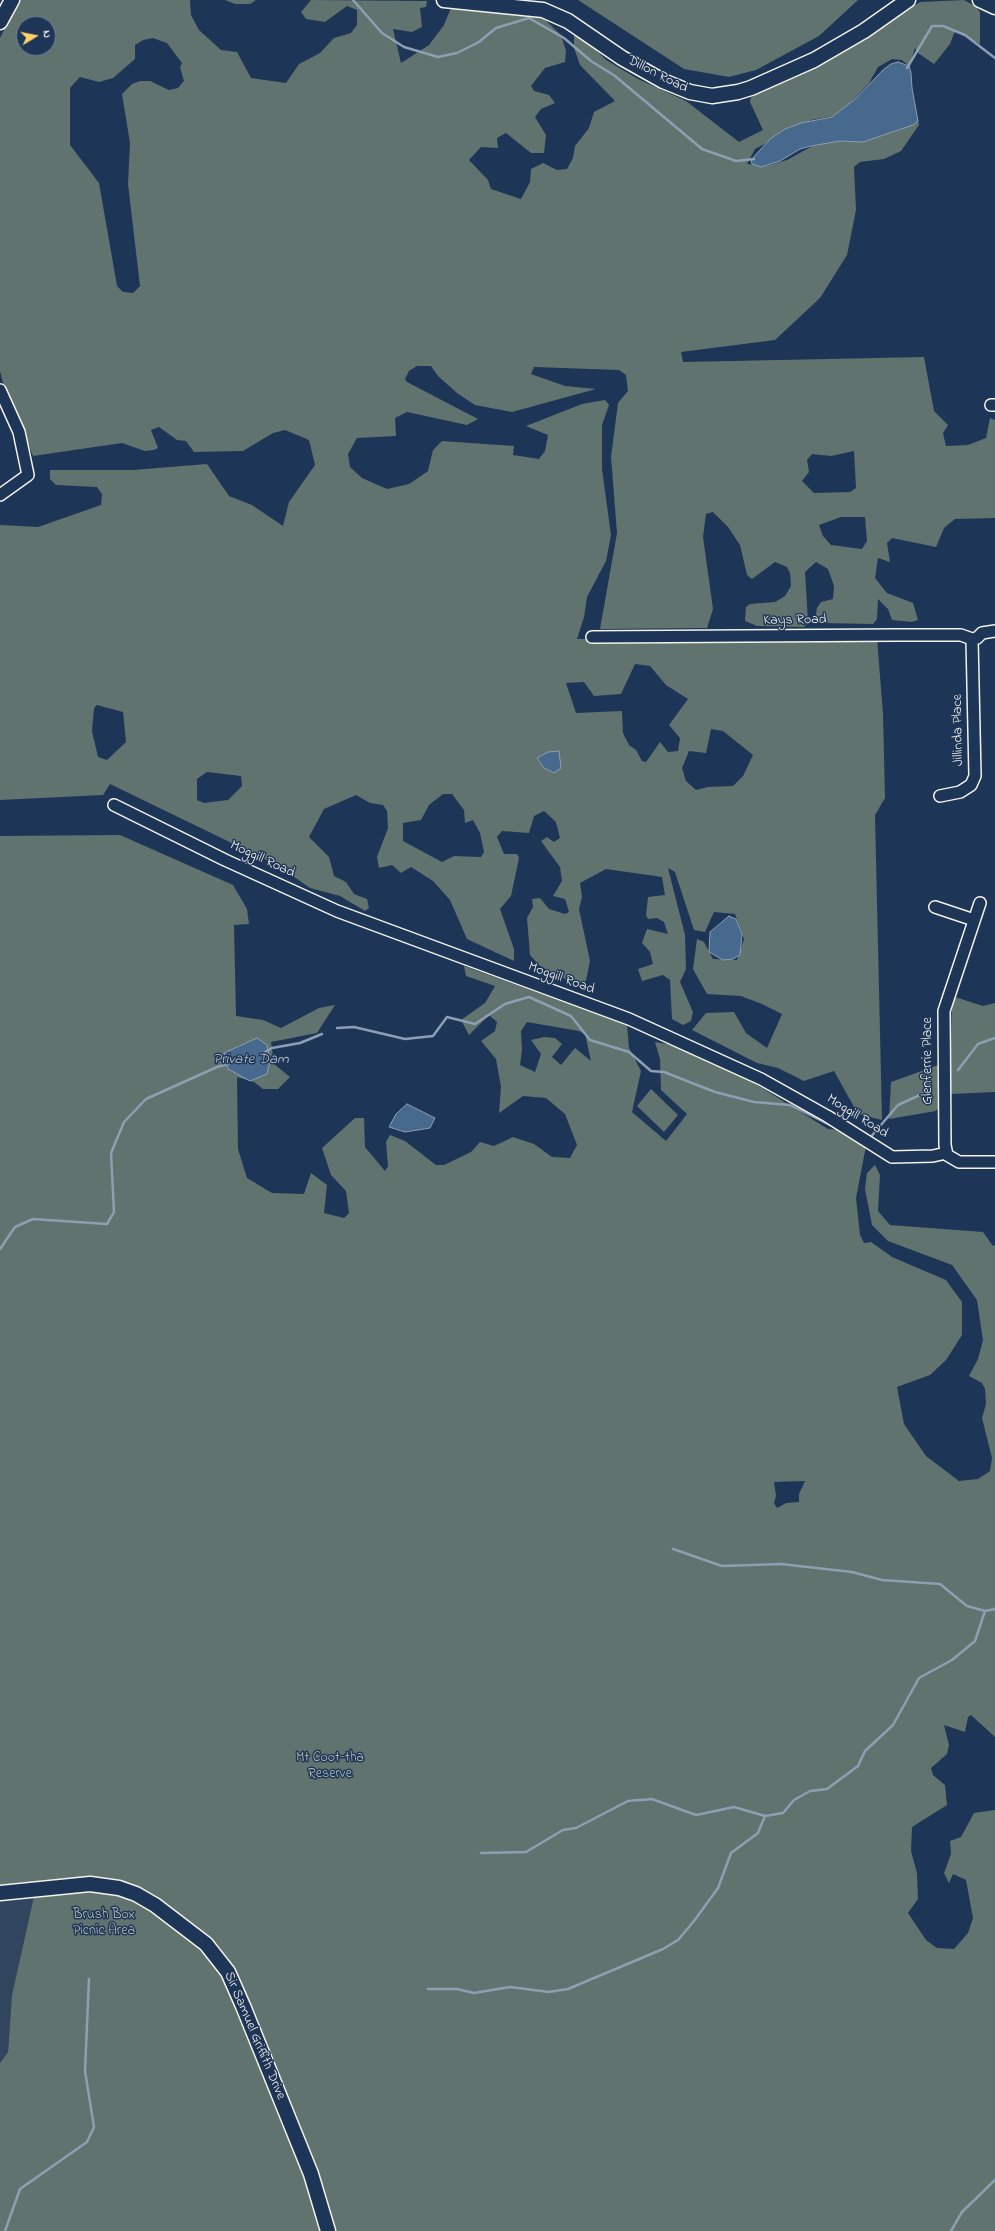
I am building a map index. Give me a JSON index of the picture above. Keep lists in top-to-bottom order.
{
  "streets": {
    "main road": ["Dillon Road", "Sir Samuel Griffith Drive"],
    "street": [
      "Kays Road",
      "Jillinda Place",
      "Moggill Road",
      "Glenferrie Place"
    ]
  },
  "crossings": [
    ["Kays Road", "Jillinda Place"],
    ["Moggill Road", "Glenferrie Place"]
  ],
  "water": ["Private Dam"],
  "parks": ["Mt Coot-tha Reserve", "Brush Box Picnic Area"],
  "north": "right"
}
